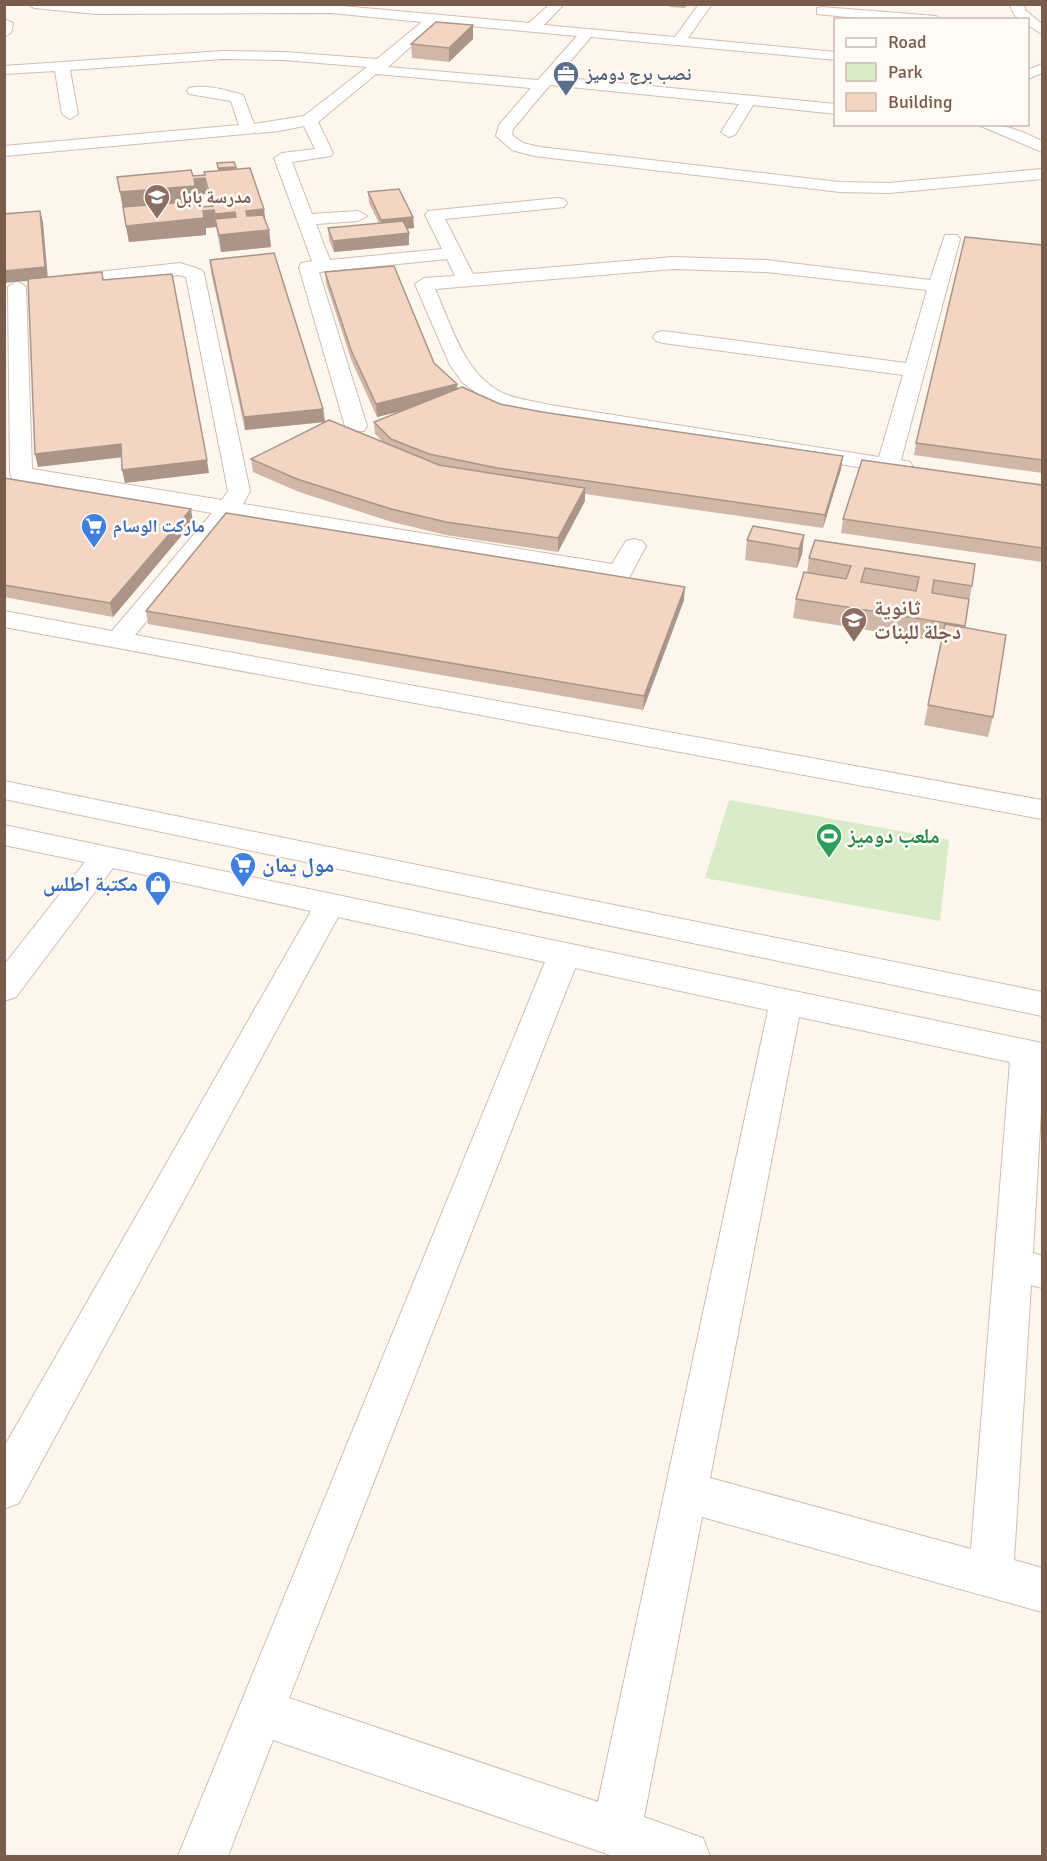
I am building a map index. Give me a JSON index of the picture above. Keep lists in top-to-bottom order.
{
  "places": {
    "office": ["نصب برج دوميز"],
    "school or university": ["مدرسة بابل", "ثانوية دجلة للبنات"],
    "supermarket": ["ماركت الوسام", "مول يمان"],
    "sports": ["ملعب دوميز"],
    "shop": ["مكتبة اطلس"]
  },
  "legend": ["Road", "Park", "Building"]
}
